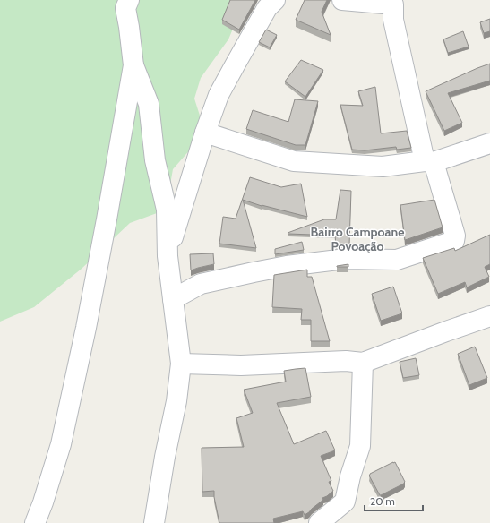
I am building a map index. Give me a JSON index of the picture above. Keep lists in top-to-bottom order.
{
  "districts": ["Bairro Campoane Povoação"],
  "scale_bar": "20 m"
}
